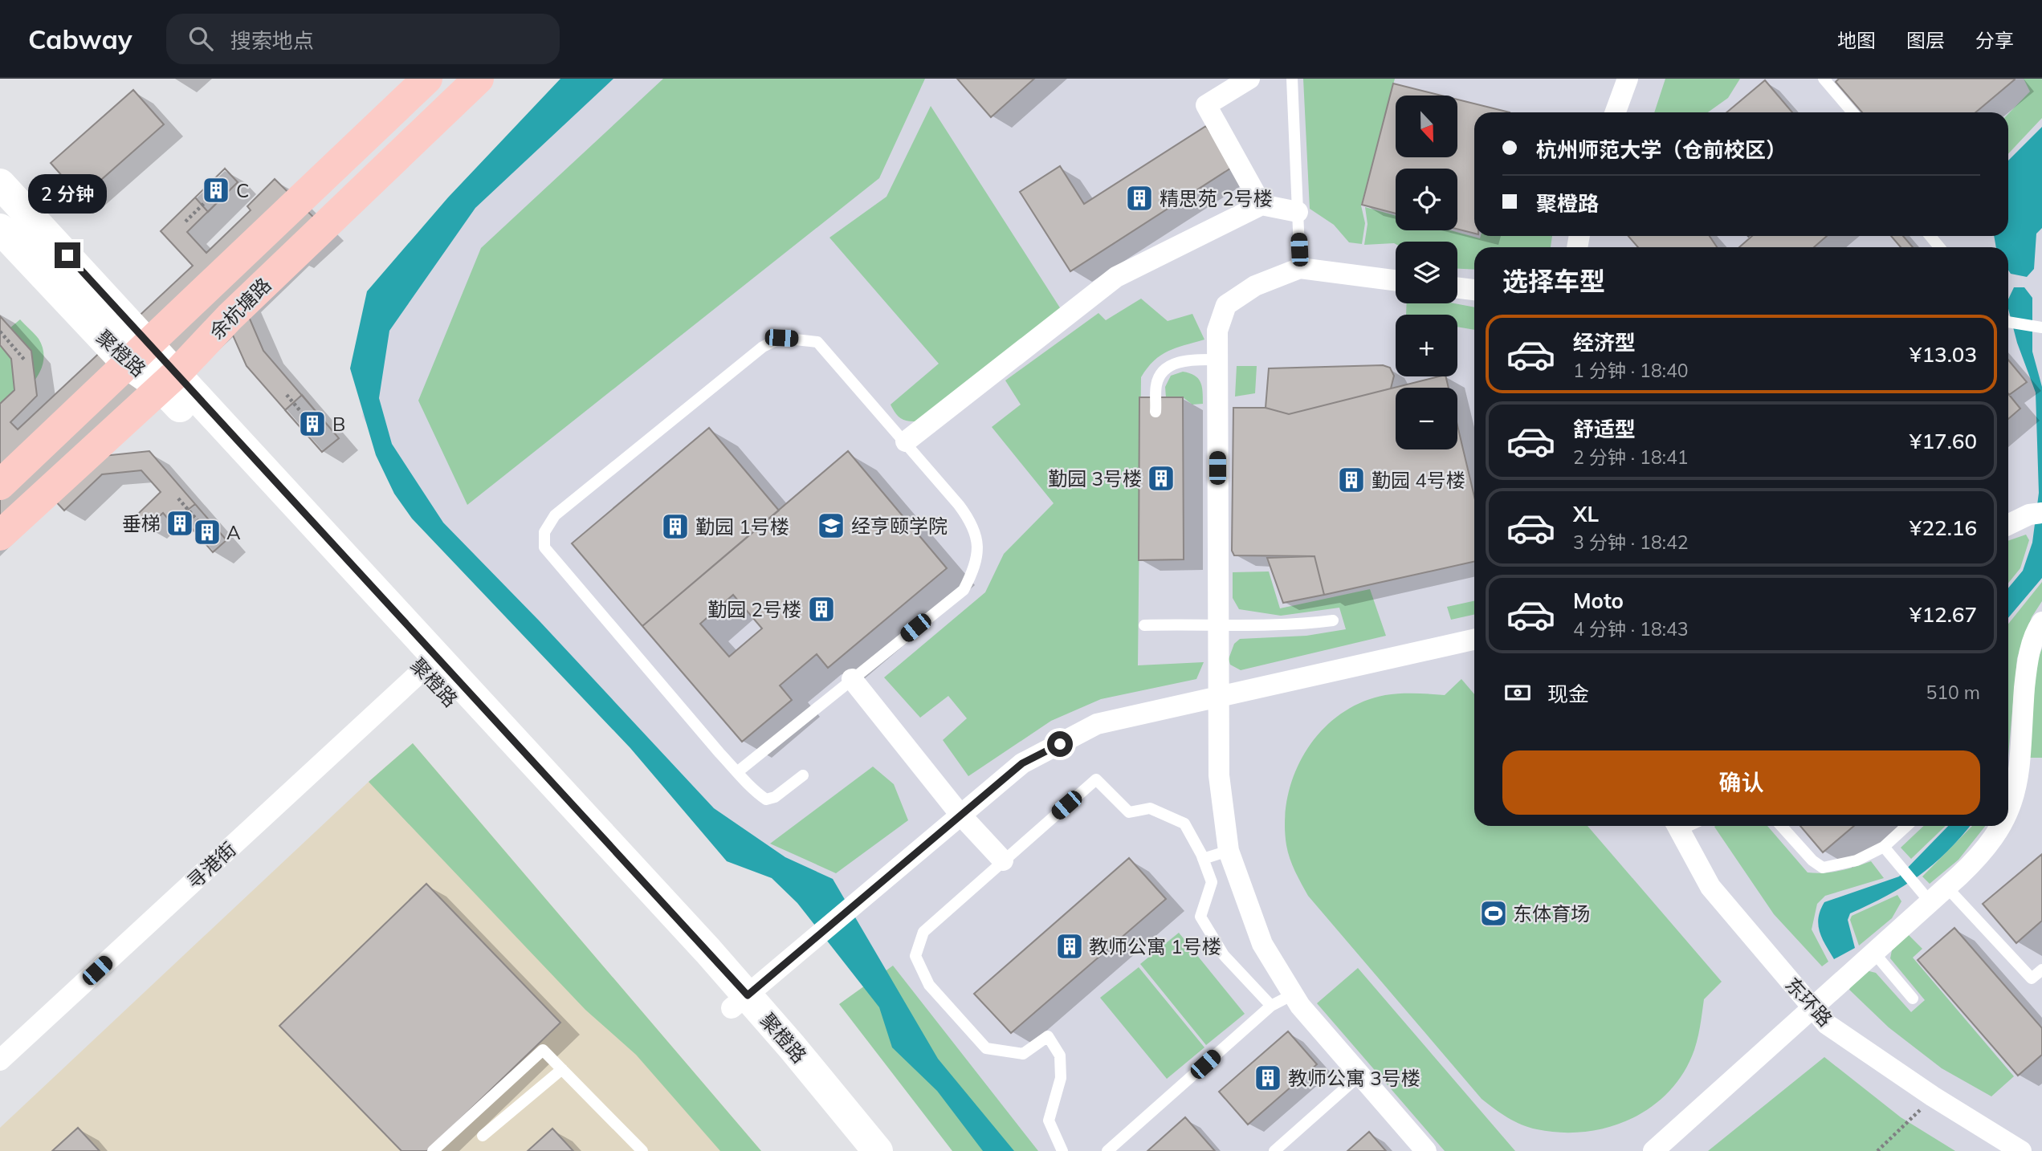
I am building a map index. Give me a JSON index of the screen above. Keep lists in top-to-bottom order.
{
  "streets": {
    "main road": ["余杭塘路"],
    "street": ["聚橙路", "寻港街", "东环路"]
  },
  "crossings": [
    ["余杭塘路", "聚橙路"],
    ["聚橙路", "寻港街"]
  ],
  "places": {
    "building": [
      "C",
      "精思苑 2号楼",
      "B",
      "勤园 3号楼",
      "勤园 4号楼",
      "垂梯",
      "勤园 1号楼",
      "A",
      "勤园 2号楼",
      "教师公寓 1号楼",
      "教师公寓 3号楼"
    ],
    "school or university": ["经亨颐学院"],
    "sports": ["东体育场"]
  },
  "north": "bottom",
  "page": {
    "header": "Cabway",
    "search": "搜索地点",
    "nav": ["地图", "图层", "分享"],
    "map_buttons": ["+", "−"],
    "banner": ["杭州师范大学（仓前校区）", "聚橙路"],
    "bubble": "2 分钟",
    "heading": "选择车型",
    "list": [
      {
        "name": "经济型",
        "note": "1 分钟 · 18:40",
        "value": "¥13.03"
      },
      {
        "name": "舒适型",
        "note": "2 分钟 · 18:41",
        "value": "¥17.60"
      },
      {
        "name": "XL",
        "note": "3 分钟 · 18:42",
        "value": "¥22.16"
      },
      {
        "name": "Moto",
        "note": "4 分钟 · 18:43",
        "value": "¥12.67"
      }
    ],
    "pay": ["现金", "510 m"],
    "buttons": "确认"
  }
}
